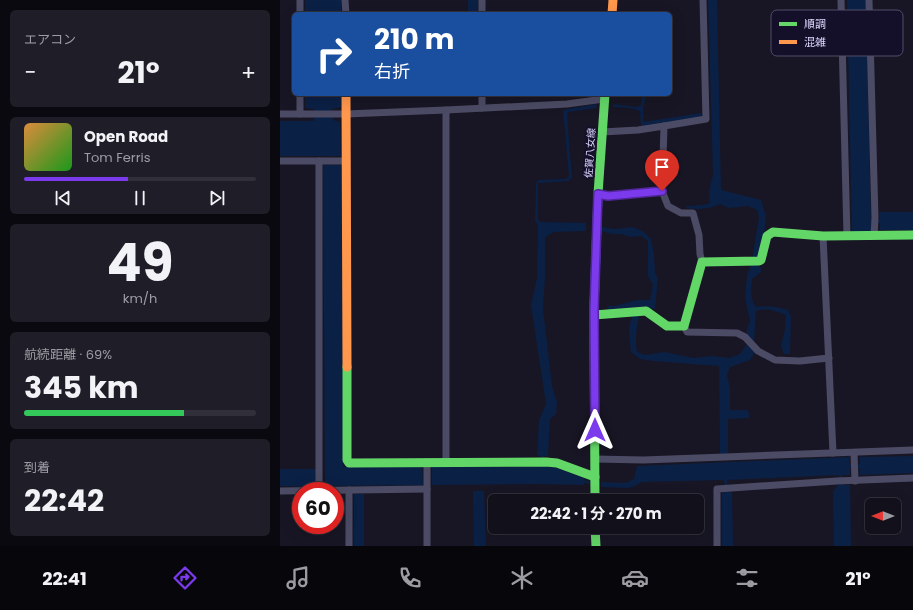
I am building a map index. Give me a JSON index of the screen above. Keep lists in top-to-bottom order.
{
  "streets": {
    "street": ["佐賀八女線"]
  },
  "legend": ["順調", "混雑"],
  "north": "left",
  "page": {
    "tile": [
      "エアコン",
      ["49", "km/h"],
      ["航続距離 · 69%", "345 km"],
      ["到着", "22:42"]
    ],
    "turn": ["210 m", "右折"],
    "heat": ["−", "21°", "+"],
    "song": ["Open Road", "Tom Ferris"],
    "limit": "60",
    "trip": "22:42 · 1 分 · 270 m",
    "tabs": ["22:41", "21°"]
  }
}
